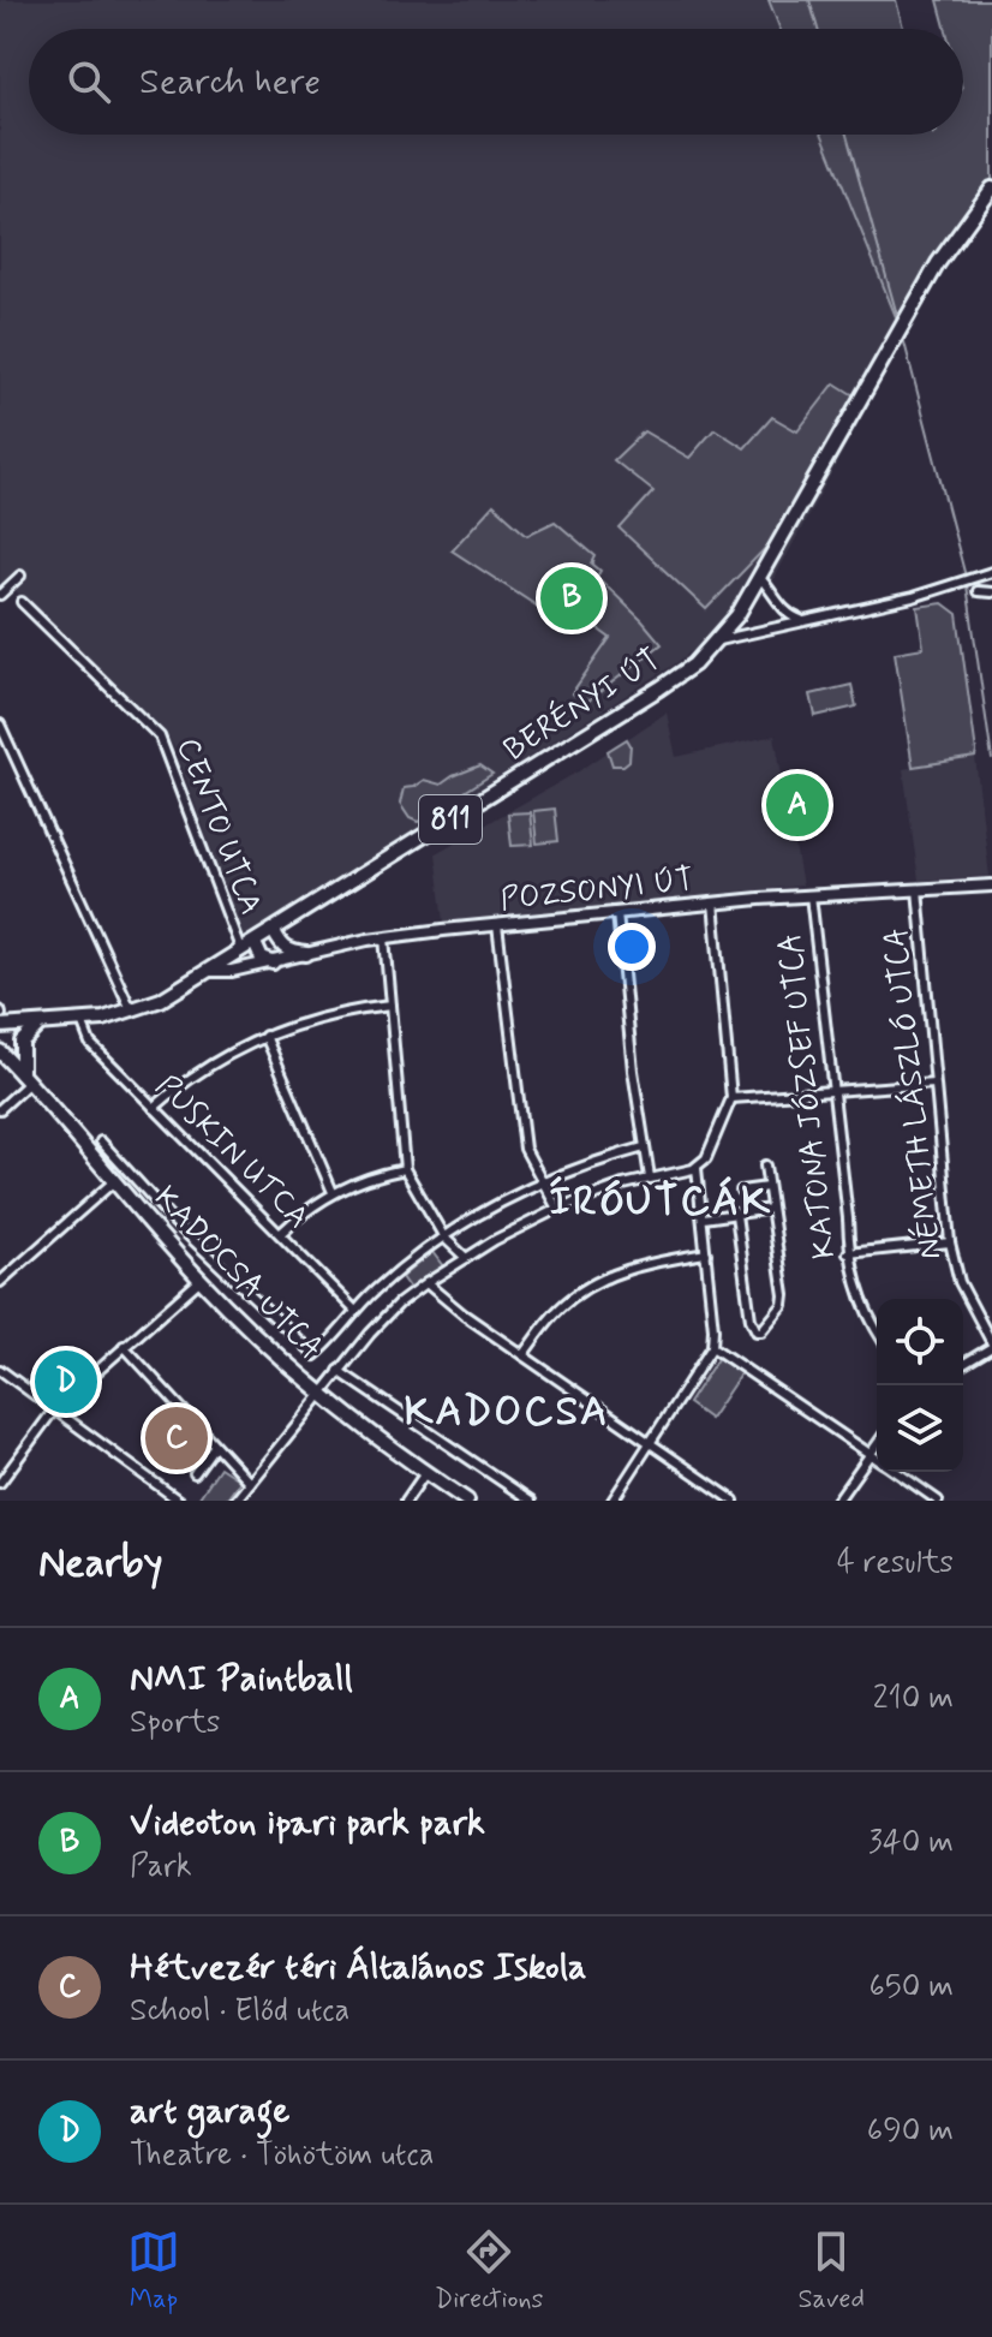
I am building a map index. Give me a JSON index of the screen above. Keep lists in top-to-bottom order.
{
  "streets": {
    "main road": ["BERÉNYI ÚT", "811", "KADOCSA UTCA"],
    "street": [
      "CENTO UTCA",
      "POZSONYI ÚT",
      "NÉMETH LÁSZLÓ UTCA",
      "KATONA JÓZSEF UTCA",
      "PUSKIN UTCA"
    ]
  },
  "crossings": [
    ["BERÉNYI ÚT", "CENTO UTCA"],
    ["BERÉNYI ÚT", "POZSONYI ÚT"],
    ["BERÉNYI ÚT", "PUSKIN UTCA"],
    ["POZSONYI ÚT", "NÉMETH LÁSZLÓ UTCA"],
    ["POZSONYI ÚT", "KATONA JÓZSEF UTCA"],
    ["PUSKIN UTCA", "KADOCSA UTCA"]
  ],
  "districts": ["ÍRÓUTCÁK", "KADOCSA"],
  "page": {
    "search": "Search here",
    "pins": [
      "B",
      "A",
      "D",
      "C"
    ],
    "heading": ["Nearby", "4 results"],
    "list": [
      {
        "mark": "A",
        "name": "NMI Paintball",
        "note": "Sports",
        "value": "210 m"
      },
      {
        "mark": "B",
        "name": "Videoton ipari park park",
        "note": "Park",
        "value": "340 m"
      },
      {
        "mark": "C",
        "name": "Hétvezér téri Általános Iskola",
        "note": "School · Előd utca",
        "value": "650 m"
      },
      {
        "mark": "D",
        "name": "art garage",
        "note": "Theatre · Töhötöm utca",
        "value": "690 m"
      }
    ],
    "nav": ["Map", "Directions", "Saved"]
  }
}
